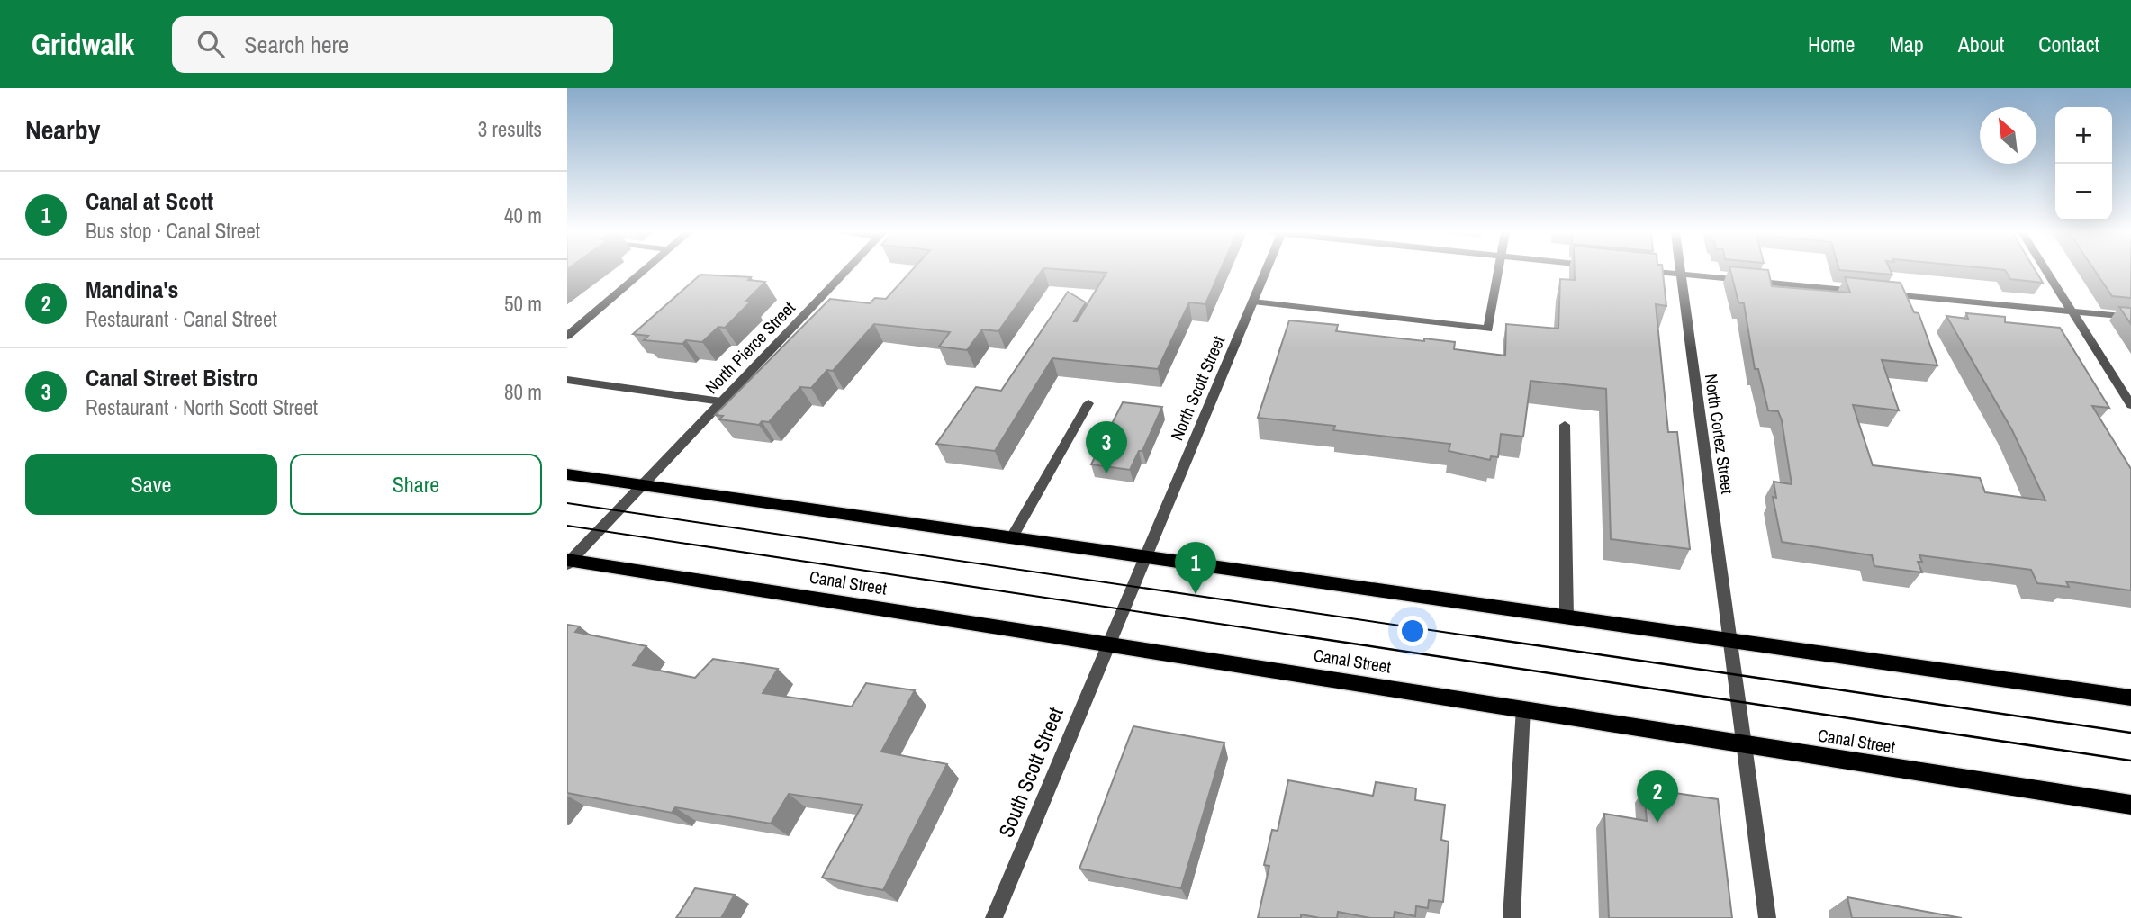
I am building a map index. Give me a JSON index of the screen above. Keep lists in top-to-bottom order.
{
  "streets": {
    "main road": ["Canal Street"],
    "street": [
      "North Pierce Street",
      "North Scott Street",
      "North Cortez Street",
      "South Scott Street"
    ]
  },
  "crossings": [
    ["North Pierce Street", "Canal Street"],
    ["North Scott Street", "Canal Street"],
    ["North Scott Street", "South Scott Street"],
    ["North Cortez Street", "Canal Street"],
    ["Canal Street", "South Scott Street"]
  ],
  "north": "top left",
  "page": {
    "header": "Gridwalk",
    "search": "Search here",
    "nav": [
      "Home",
      "Map",
      "About",
      "Contact"
    ],
    "heading": ["Nearby", "3 results"],
    "map_buttons": ["+", "−"],
    "list": [
      {
        "mark": "1",
        "name": "Canal at Scott",
        "note": "Bus stop · Canal Street",
        "value": "40 m"
      },
      {
        "mark": "2",
        "name": "Mandina's",
        "note": "Restaurant · Canal Street",
        "value": "50 m"
      },
      {
        "mark": "3",
        "name": "Canal Street Bistro",
        "note": "Restaurant · North Scott Street",
        "value": "80 m"
      }
    ],
    "pins": ["3", "1", "2"],
    "buttons": ["Save", "Share"]
  }
}
